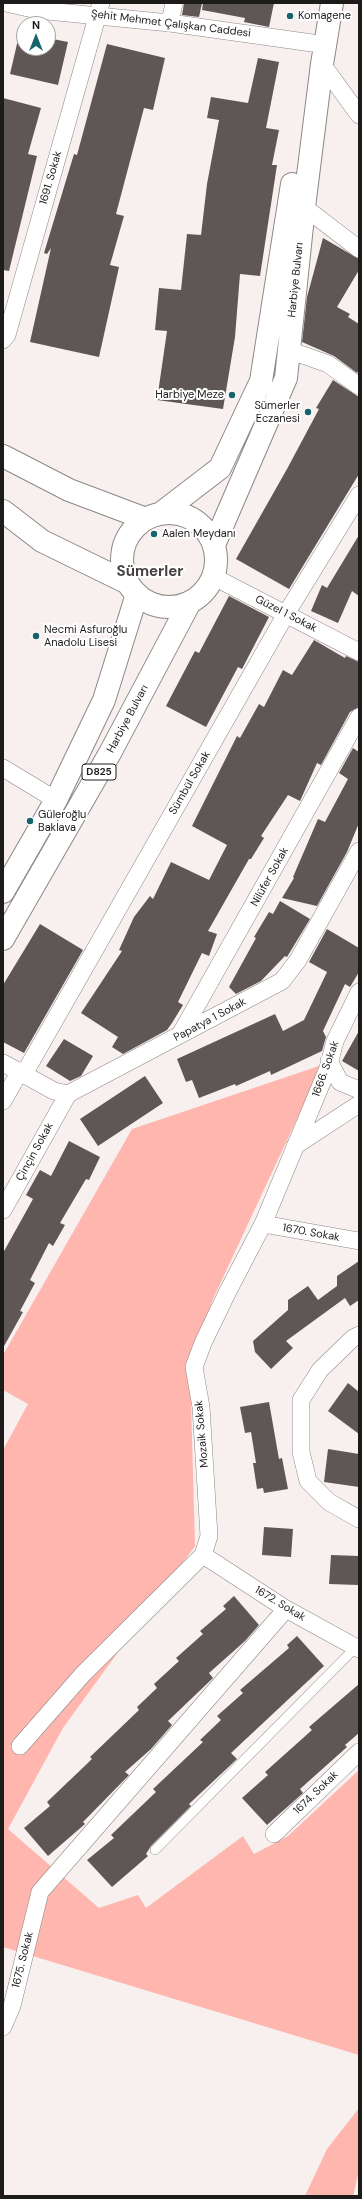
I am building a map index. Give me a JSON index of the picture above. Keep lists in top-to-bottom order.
{
  "streets": {
    "main road": ["Harbiye Bulvarı", "D825"],
    "street": [
      "Şehit Mehmet Çalışkan Caddesi",
      "1691. Sokak",
      "Güzel 1 Sokak",
      "Sümbül Sokak",
      "Nilüfer Sokak",
      "Papatya 1 Sokak",
      "1666. Sokak",
      "Çinçin Sokak",
      "1670. Sokak",
      "Mozaik Sokak",
      "1672. Sokak",
      "1674. Sokak",
      "1675. Sokak"
    ]
  },
  "crossings": [
    ["Şehit Mehmet Çalışkan Caddesi", "1691. Sokak"],
    ["Şehit Mehmet Çalışkan Caddesi", "Harbiye Bulvarı"],
    ["Harbiye Bulvarı", "Güzel 1 Sokak"],
    ["Harbiye Bulvarı", "D825"],
    ["Güzel 1 Sokak", "D825"],
    ["Güzel 1 Sokak", "Sümbül Sokak"],
    ["Nilüfer Sokak", "Papatya 1 Sokak"],
    ["Papatya 1 Sokak", "Çinçin Sokak"],
    ["1666. Sokak", "Mozaik Sokak"],
    ["1670. Sokak", "Mozaik Sokak"],
    ["Mozaik Sokak", "1672. Sokak"],
    ["1672. Sokak", "1675. Sokak"]
  ],
  "districts": ["Sümerler"],
  "places": [
    "Komagene",
    "Harbiye Meze",
    "Sümerler Eczanesi",
    "Aalen Meydanı",
    "Necmi Asfuroğlu Anadolu Lisesi",
    "Güleroğlu Baklava"
  ],
  "north": "top"
}
